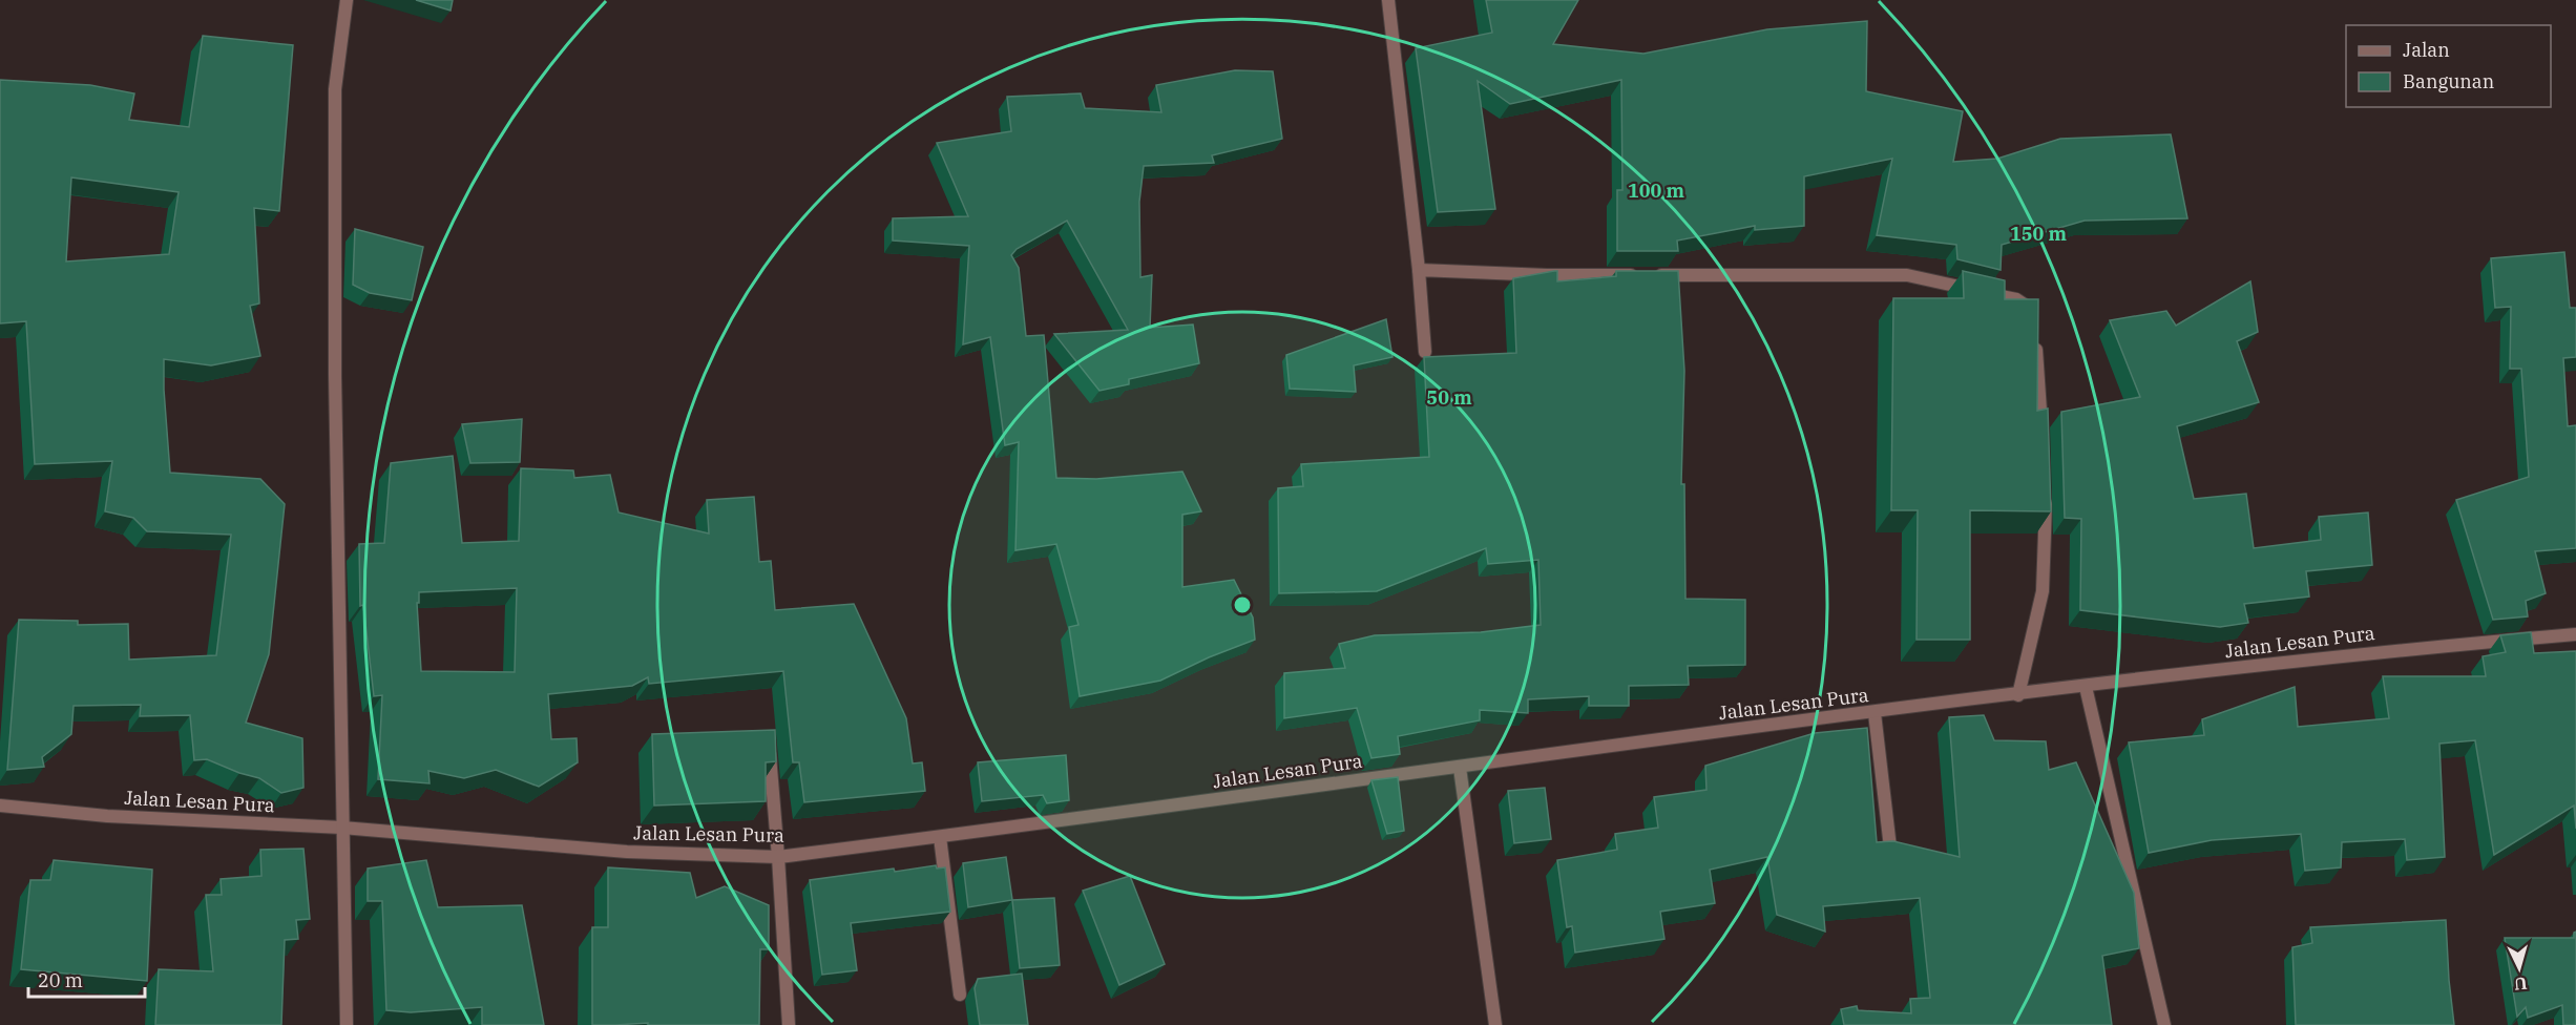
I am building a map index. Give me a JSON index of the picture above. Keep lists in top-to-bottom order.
{
  "streets": {
    "street": ["Jalan Lesan Pura"]
  },
  "legend": ["Jalan", "Bangunan"],
  "scale_bar": "20 m",
  "north": "bottom",
  "rings": ["100 m", "150 m", "50 m"]
}
